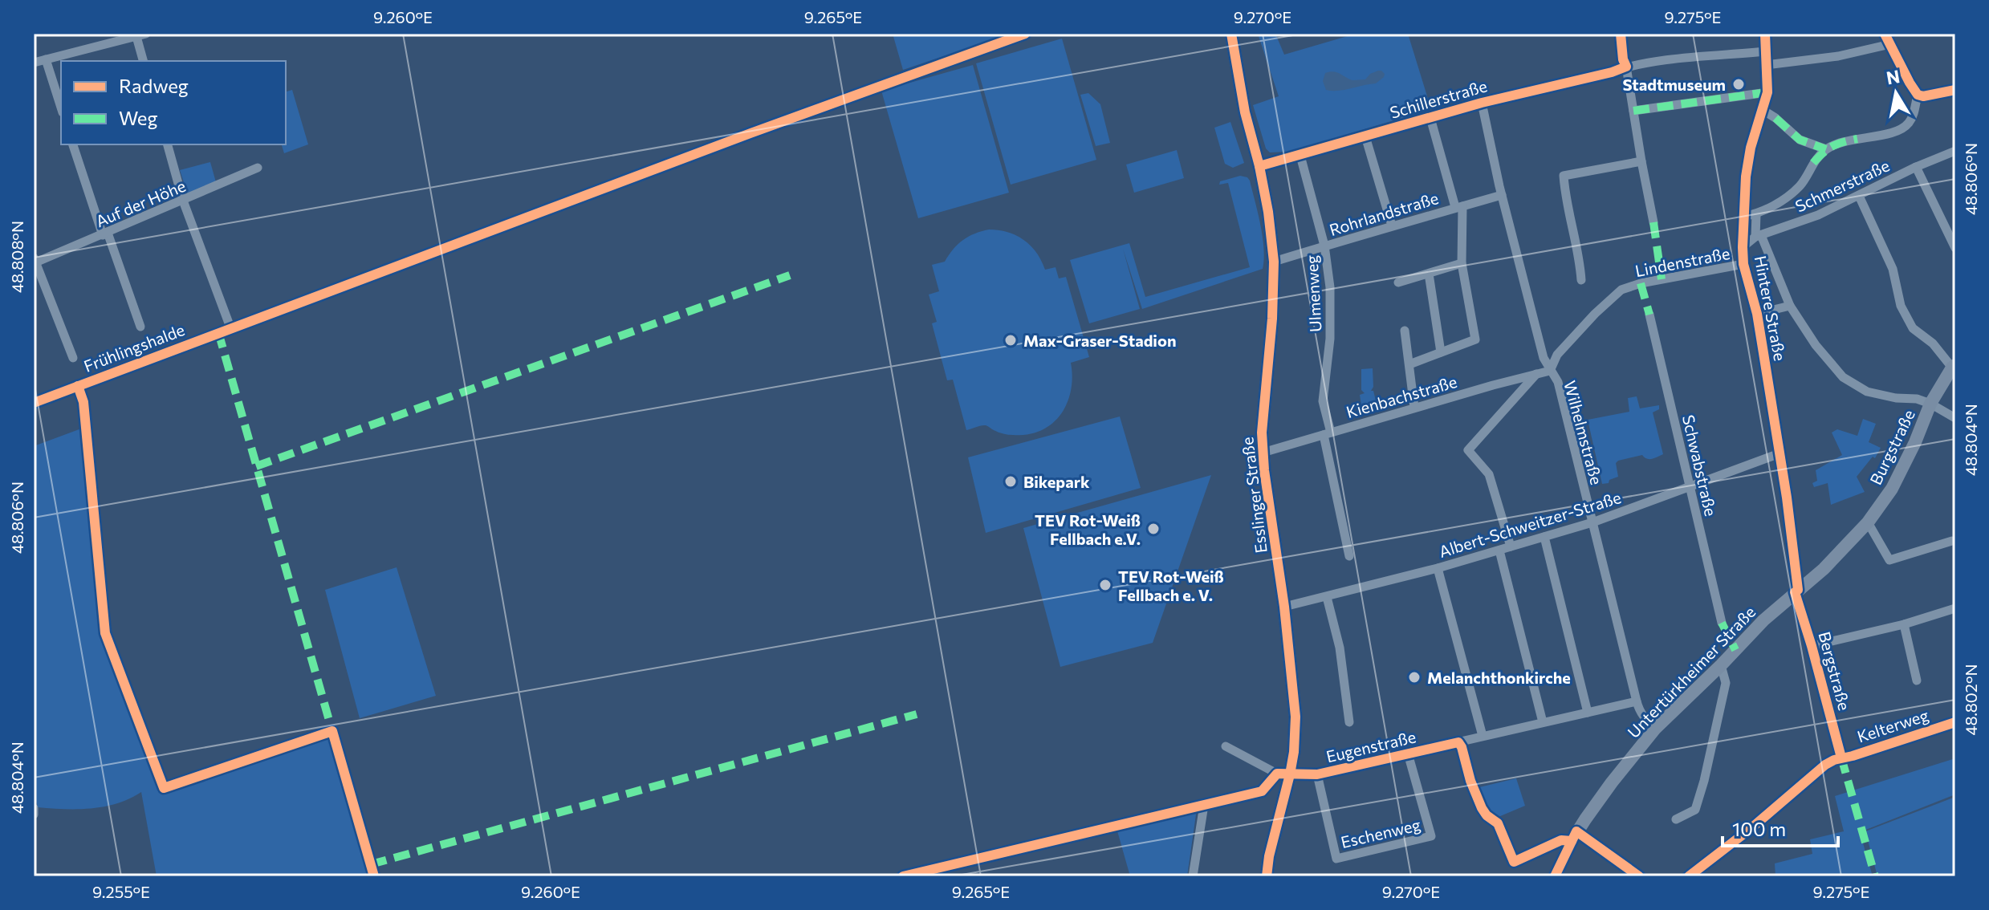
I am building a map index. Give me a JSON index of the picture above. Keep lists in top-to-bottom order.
{
  "streets": {
    "main road": ["Burgstraße", "Esslinger Straße", "Untertürkheimer Straße"],
    "street": [
      "Schillerstraße",
      "Schmerstraße",
      "Auf der Höhe",
      "Rohrlandstraße",
      "Lindenstraße",
      "Ulmenweg",
      "Hintere Straße",
      "Frühlingshalde",
      "Kienbachstraße",
      "Wilhelmstraße",
      "Schwabstraße",
      "Albert-Schweitzer-Straße",
      "Bergstraße",
      "Kelterweg",
      "Eugenstraße",
      "Eschenweg"
    ]
  },
  "crossings": [
    ["Schillerstraße", "Ulmenweg"],
    ["Schillerstraße", "Hintere Straße"],
    ["Schillerstraße", "Wilhelmstraße"],
    ["Schillerstraße", "Esslinger Straße"],
    ["Schmerstraße", "Hintere Straße"],
    ["Rohrlandstraße", "Ulmenweg"],
    ["Rohrlandstraße", "Wilhelmstraße"],
    ["Rohrlandstraße", "Esslinger Straße"],
    ["Lindenstraße", "Hintere Straße"],
    ["Lindenstraße", "Kienbachstraße"],
    ["Lindenstraße", "Wilhelmstraße"],
    ["Ulmenweg", "Kienbachstraße"],
    ["Hintere Straße", "Burgstraße"],
    ["Hintere Straße", "Albert-Schweitzer-Straße"],
    ["Hintere Straße", "Bergstraße"],
    ["Hintere Straße", "Untertürkheimer Straße"],
    ["Kienbachstraße", "Wilhelmstraße"],
    ["Kienbachstraße", "Esslinger Straße"],
    ["Wilhelmstraße", "Albert-Schweitzer-Straße"],
    ["Wilhelmstraße", "Untertürkheimer Straße"],
    ["Wilhelmstraße", "Eugenstraße"],
    ["Burgstraße", "Bergstraße"],
    ["Burgstraße", "Untertürkheimer Straße"],
    ["Schwabstraße", "Albert-Schweitzer-Straße"],
    ["Esslinger Straße", "Albert-Schweitzer-Straße"],
    ["Esslinger Straße", "Eugenstraße"],
    ["Bergstraße", "Untertürkheimer Straße"],
    ["Bergstraße", "Kelterweg"],
    ["Eugenstraße", "Eschenweg"]
  ],
  "places": [
    "Stadtmuseum",
    "Max-Graser-Stadion",
    "Bikepark",
    "TEV Rot-Weiß Fellbach e.V.",
    "TEV Rot-Weiß Fellbach e. V.",
    "Melanchthonkirche"
  ],
  "legend": ["Radweg", "Weg"],
  "scale_bar": "100 m",
  "north": "top",
  "coordinates": [
    "9.260°E",
    "9.265°E",
    "9.270°E",
    "9.275°E",
    "48.806°N",
    "48.808°N",
    "48.804°N",
    "48.802°N",
    "9.255°E"
  ]
}
